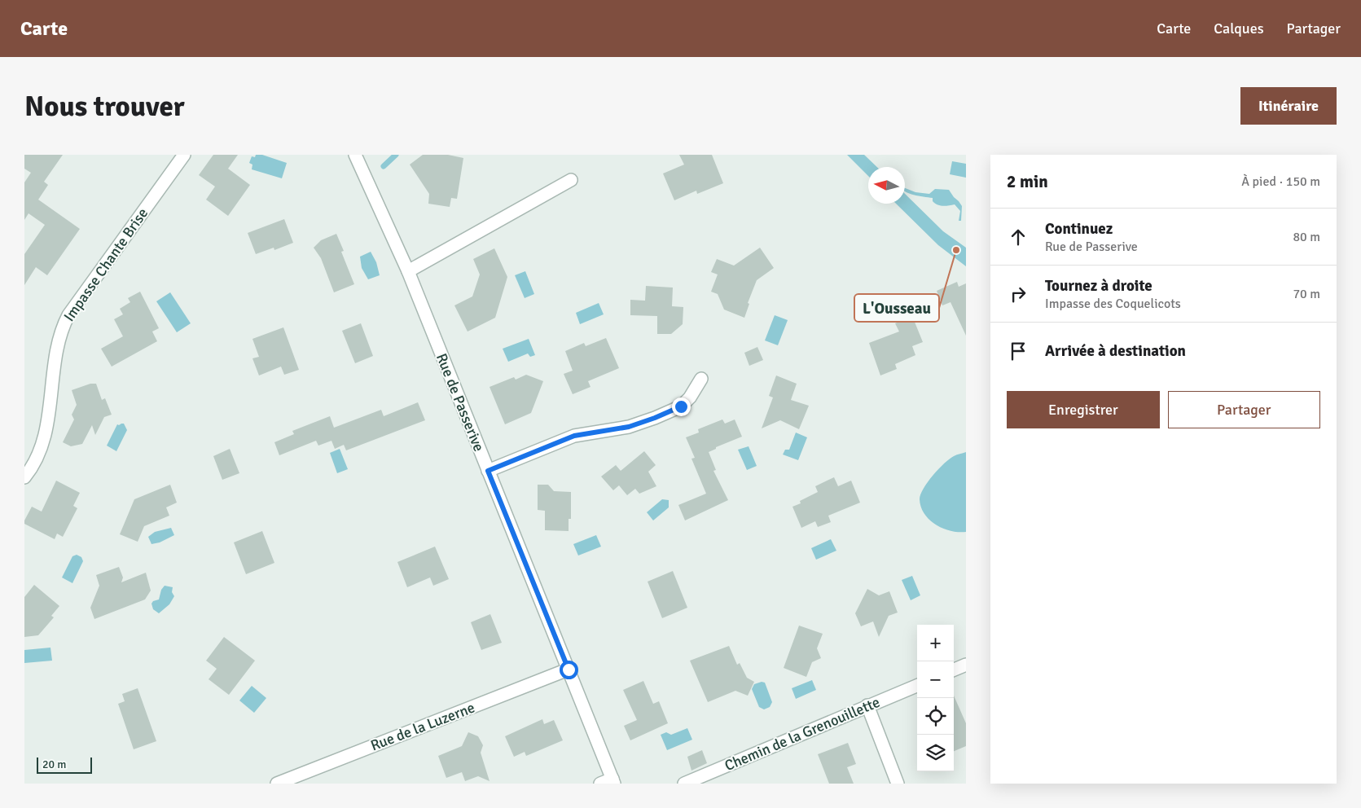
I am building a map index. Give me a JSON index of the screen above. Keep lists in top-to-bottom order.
{
  "streets": {
    "street": [
      "Impasse Chante Brise",
      "Rue de Passerive",
      "Rue de la Luzerne",
      "Chemin de la Grenouillette"
    ]
  },
  "crossings": [
    ["Rue de Passerive", "Rue de la Luzerne"]
  ],
  "places": ["L'Ousseau"],
  "scale_bar": "20 m",
  "north": "left",
  "page": {
    "header": "Carte",
    "nav": ["Carte", "Calques", "Partager"],
    "buttons": [
      "Itinéraire",
      ["Enregistrer", "Partager"]
    ],
    "title": "Nous trouver",
    "heading": ["2 min", "À pied · 150 m"],
    "list": [
      ["Continuez", "Rue de Passerive", "80 m"],
      ["Tournez à droite", "Impasse des Coquelicots", "70 m"],
      "Arrivée à destination"
    ],
    "map_buttons": ["+", "−"],
    "scale": "20 m"
  }
}
